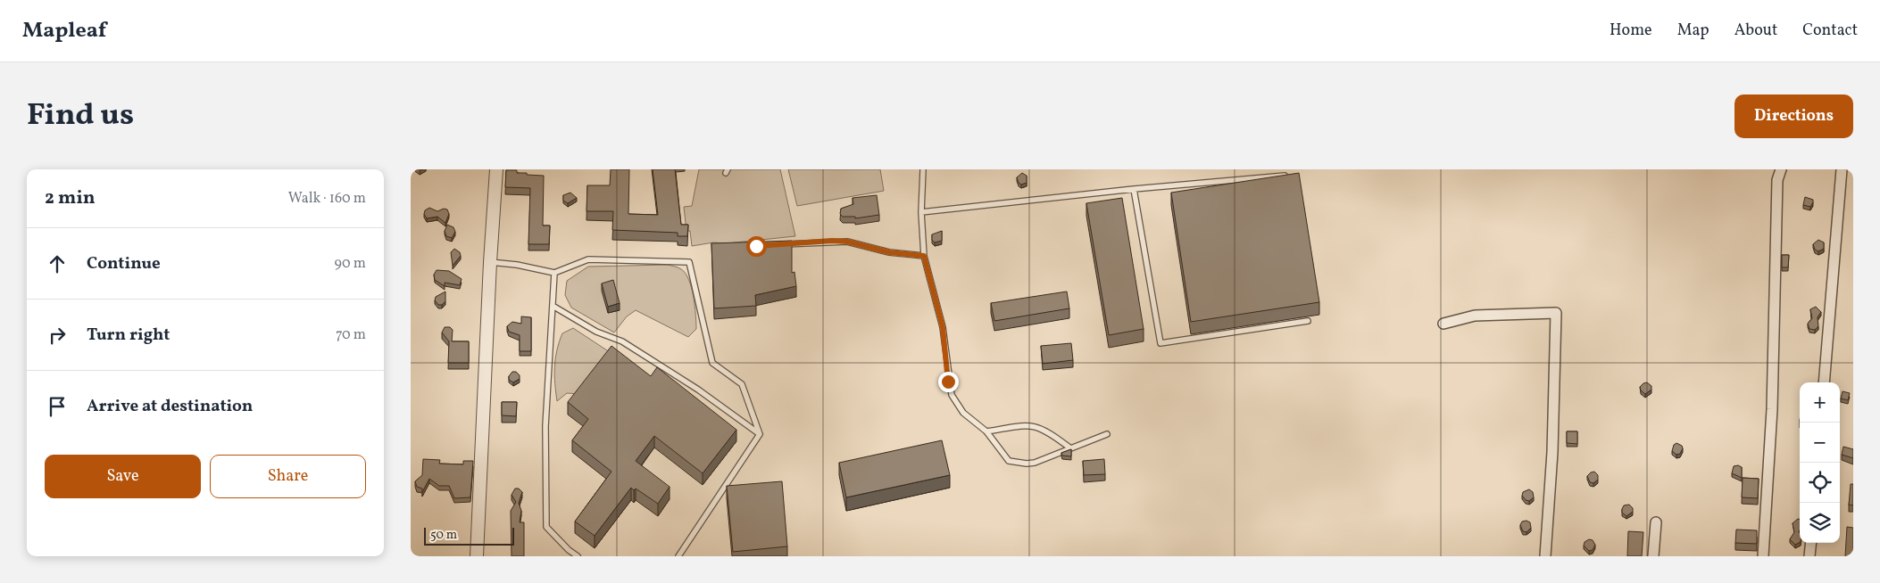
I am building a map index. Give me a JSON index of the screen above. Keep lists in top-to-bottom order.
{
  "scale_bar": "50 m",
  "page": {
    "header": "Mapleaf",
    "nav": [
      "Home",
      "Map",
      "About",
      "Contact"
    ],
    "title": "Find us",
    "buttons": [
      "Directions",
      ["Save", "Share"]
    ],
    "heading": ["2 min", "Walk · 160 m"],
    "list": [
      ["Continue", "90 m"],
      ["Turn right", "70 m"],
      "Arrive at destination"
    ],
    "map_buttons": ["+", "−"],
    "scale": "50 m"
  }
}
